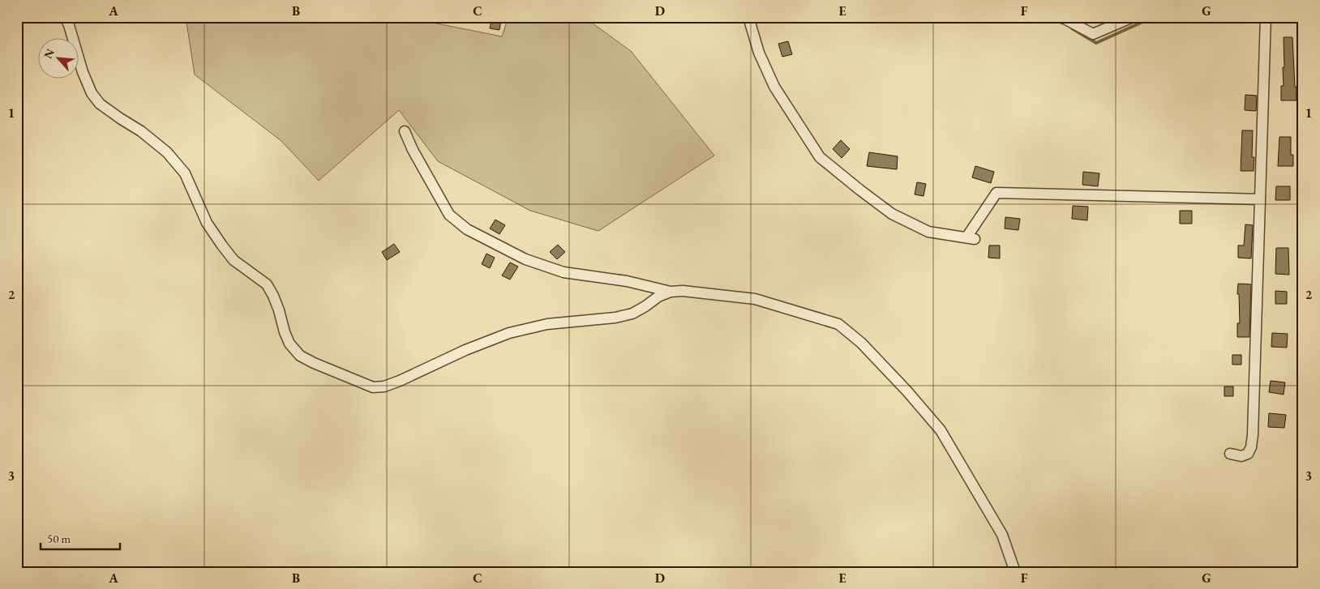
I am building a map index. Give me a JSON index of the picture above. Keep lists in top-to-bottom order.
{
  "scale_bar": "50 m",
  "north": "top left",
  "grid": {
    "columns": [
      "A",
      "B",
      "C",
      "D",
      "E",
      "F",
      "G"
    ],
    "rows": ["1", "2", "3"]
  }
}
